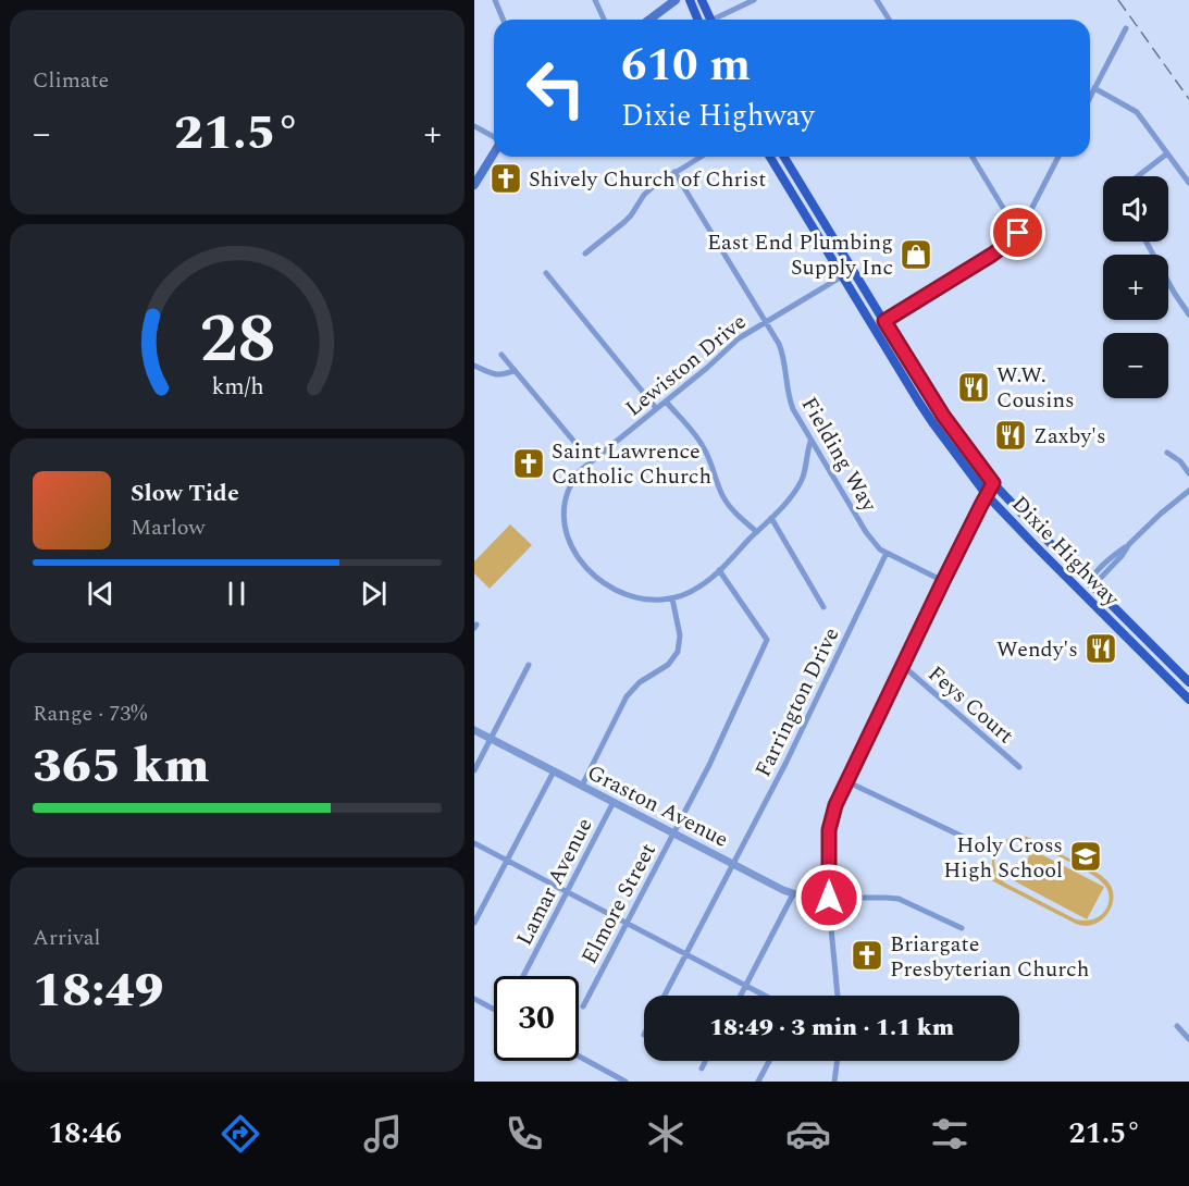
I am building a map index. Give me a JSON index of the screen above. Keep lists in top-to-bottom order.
{
  "streets": {
    "main road": ["Dixie Highway"],
    "street": [
      "Lewiston Drive",
      "Fielding Way",
      "Farrington Drive",
      "Feys Court",
      "Graston Avenue",
      "Lamar Avenue",
      "Elmore Street"
    ]
  },
  "crossings": [
    ["Lewiston Drive", "Fielding Way"],
    ["Lewiston Drive", "Dixie Highway"],
    ["Lewiston Drive", "Elmore Street"],
    ["Fielding Way", "Farrington Drive"],
    ["Farrington Drive", "Graston Avenue"],
    ["Graston Avenue", "Lamar Avenue"],
    ["Graston Avenue", "Elmore Street"]
  ],
  "places": {
    "church": ["Shively Church of Christ", "Saint Lawrence Catholic Church", "Briargate Presbyterian Church"],
    "shop": ["East End Plumbing Supply Inc"],
    "restaurant": ["W.W. Cousins", "Zaxby's", "Wendy's"],
    "school or university": ["Holy Cross High School"]
  },
  "page": {
    "tile": [
      "Climate",
      ["Range · 73%", "365 km"],
      ["Arrival", "18:49"]
    ],
    "turn": ["610 m", "Dixie Highway"],
    "heat": ["−", "21.5°", "+"],
    "map_buttons": ["+", "−"],
    "song": ["Slow Tide", "Marlow"],
    "limit": "30",
    "trip": "18:49 · 3 min · 1.1 km",
    "tabs": ["18:46", "21.5°"],
    "gauge": ["28", "km/h"]
  }
}
